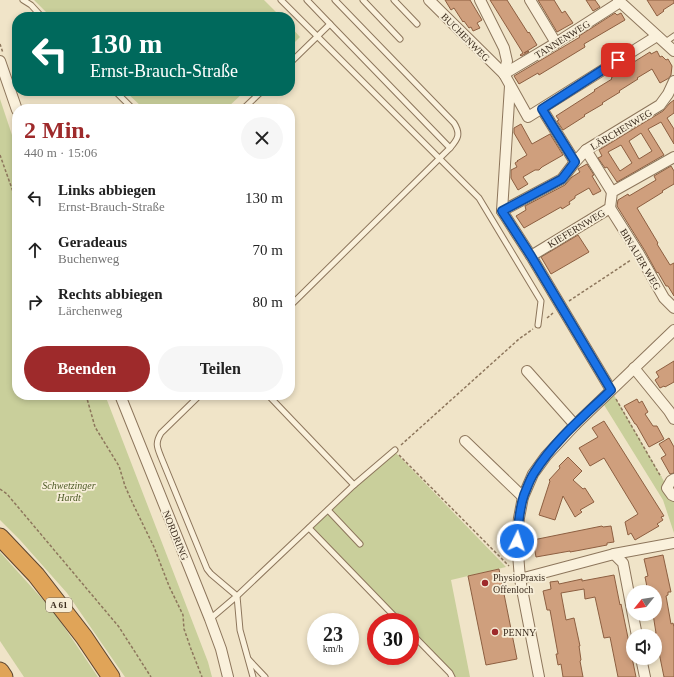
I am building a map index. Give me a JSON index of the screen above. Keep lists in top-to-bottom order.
{
  "streets": {
    "highway": ["A 61"],
    "street": [
      "BUCHENWEG",
      "TANNENWEG",
      "LÄRCHENWEG",
      "KIEFERNWEG",
      "BINAUER WEG",
      "NORDRING"
    ]
  },
  "crossings": [
    ["BUCHENWEG", "TANNENWEG"],
    ["KIEFERNWEG", "BINAUER WEG"]
  ],
  "parks": ["Schwetzinger Hardt"],
  "places": ["PhysioPraxis Offenloch", "PENNY"],
  "north": "bottom left",
  "page": {
    "turn": ["130 m", "Ernst-Brauch-Straße"],
    "heading": ["2 Min.", "440 m · 15:06"],
    "list": [
      {
        "name": "Links abbiegen",
        "note": "Ernst-Brauch-Straße",
        "value": "130 m"
      },
      {
        "name": "Geradeaus",
        "note": "Buchenweg",
        "value": "70 m"
      },
      {
        "name": "Rechts abbiegen",
        "note": "Lärchenweg",
        "value": "80 m"
      }
    ],
    "buttons": ["Beenden", "Teilen"],
    "speed": "23 km/h",
    "limit": "30"
  }
}
